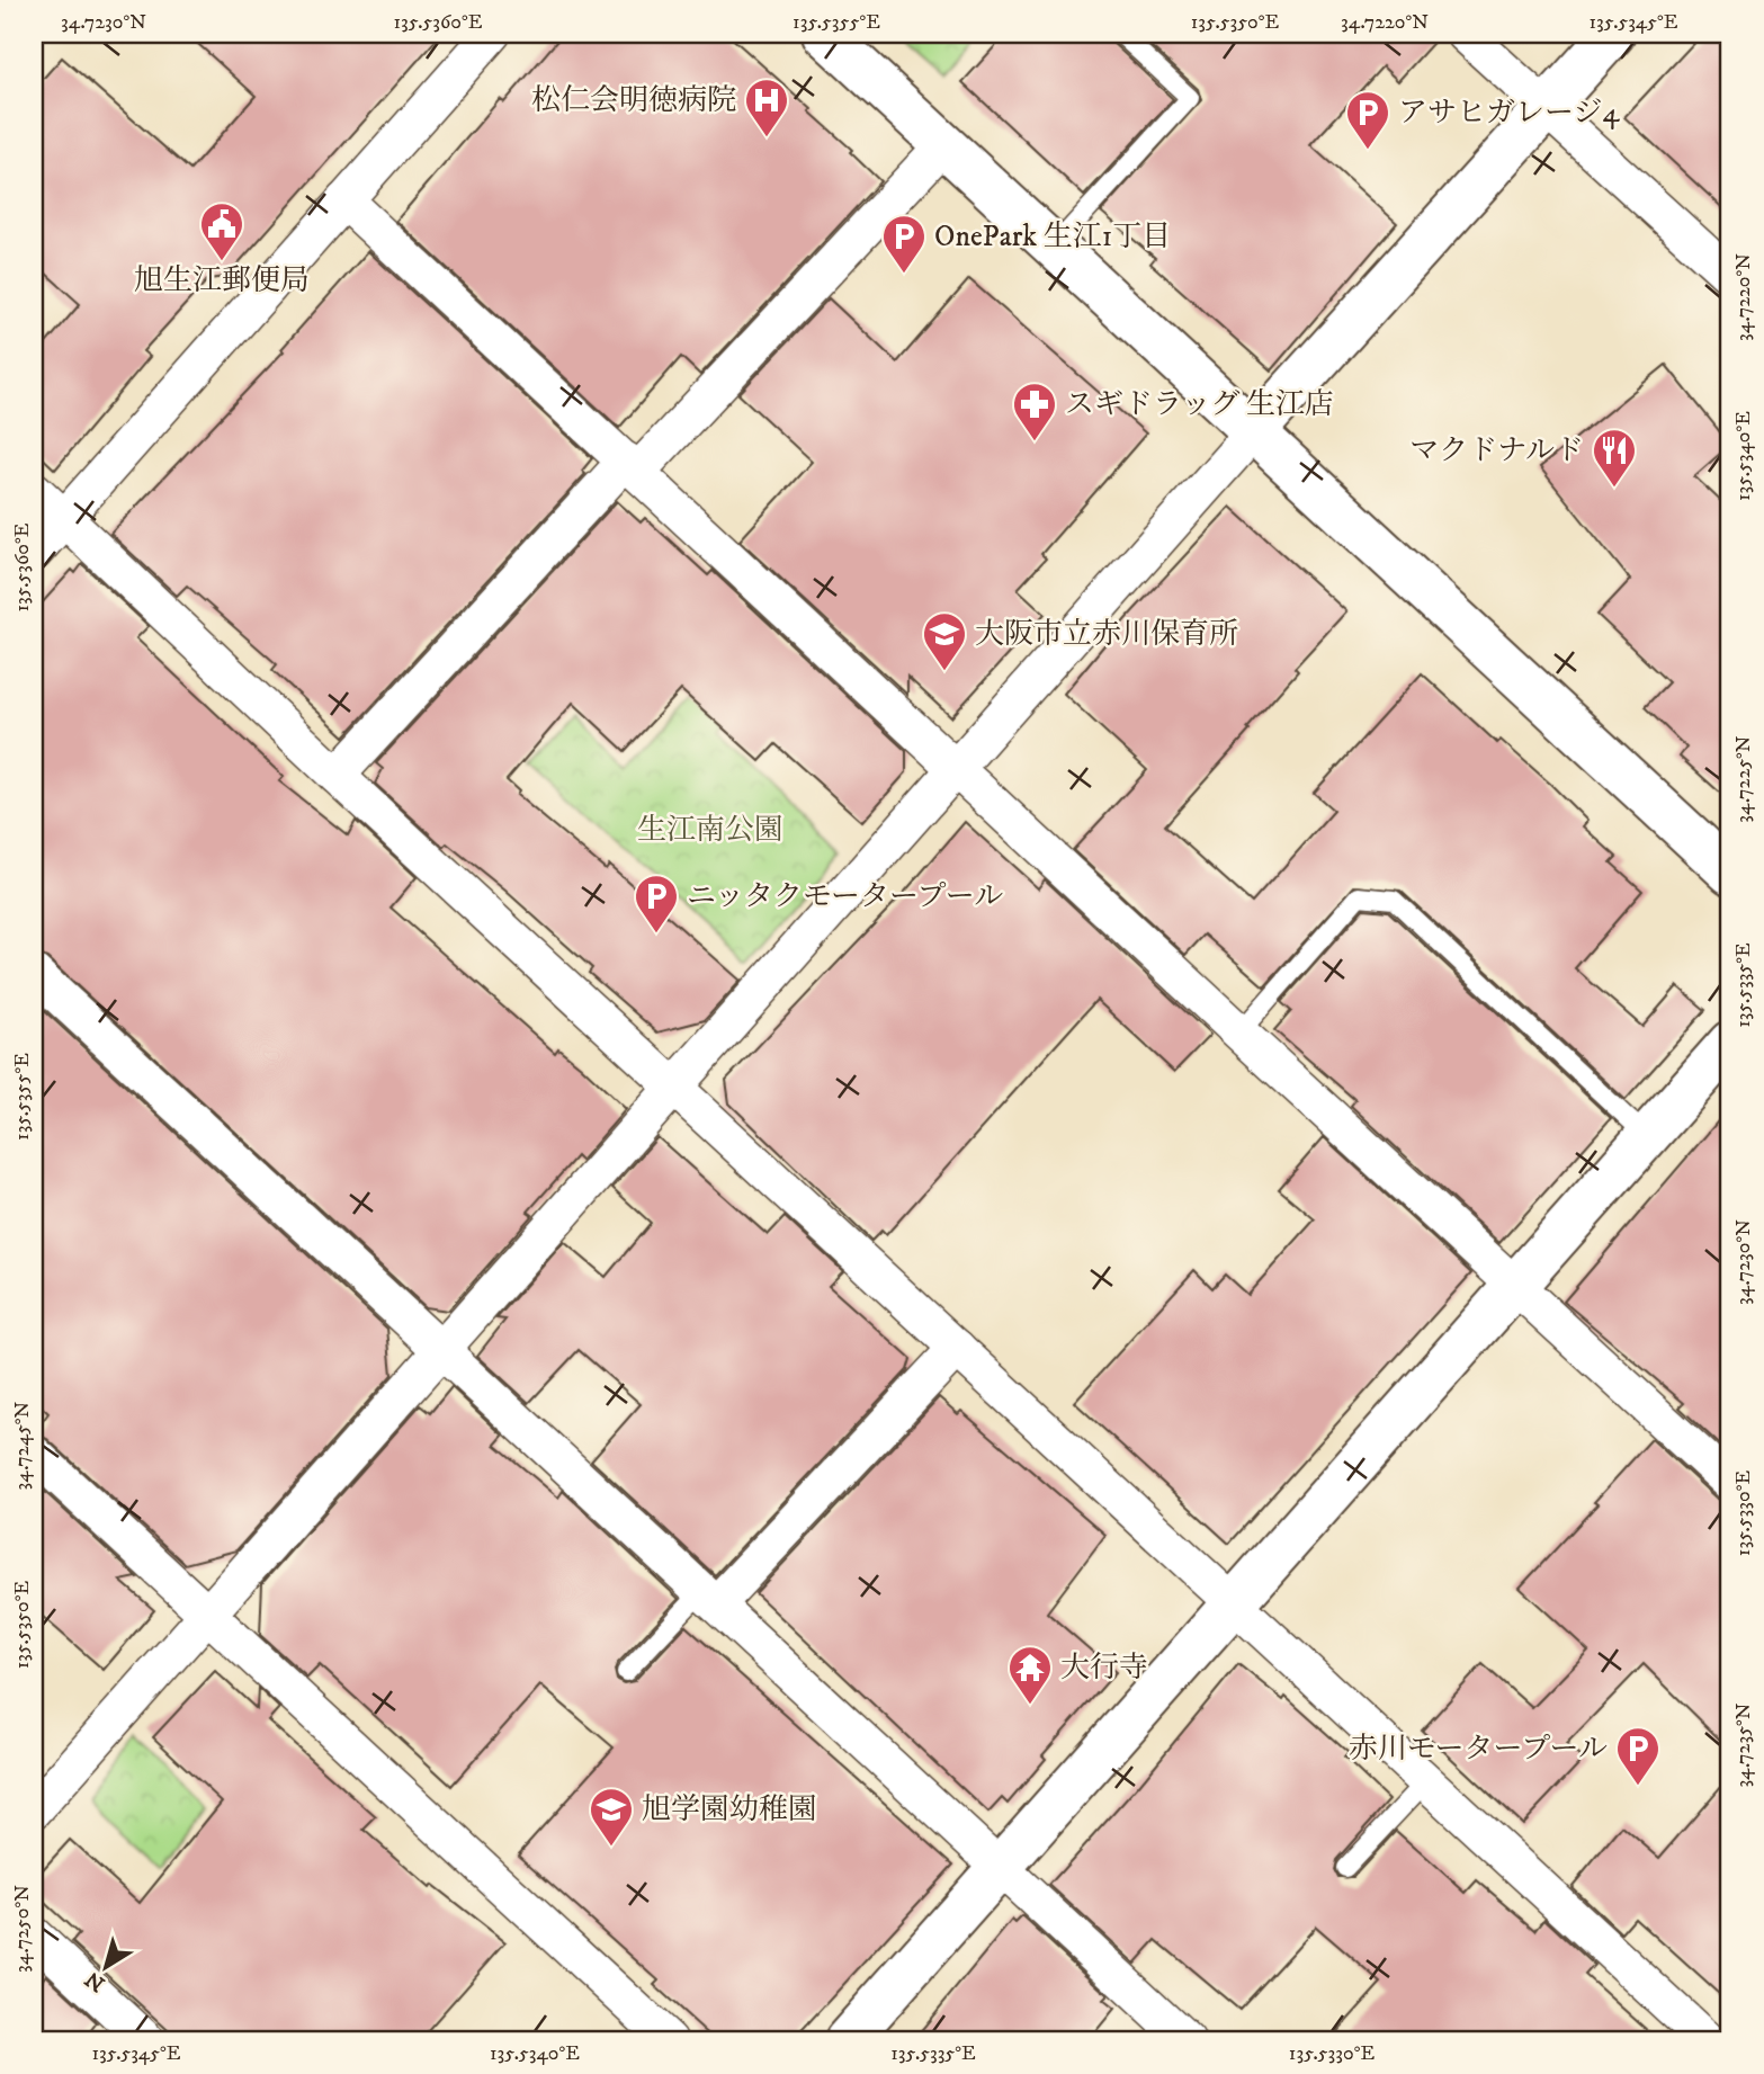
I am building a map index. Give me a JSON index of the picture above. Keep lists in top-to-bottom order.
{
  "parks": ["生江南公園"],
  "places": {
    "hospital": ["松仁会明徳病院"],
    "parking": [
      "アサヒガレージ4",
      "OnePark 生江1丁目",
      "ニッタクモータープール",
      "赤川モータープール"
    ],
    "public building": ["旭生江郵便局"],
    "pharmacy": ["スギドラッグ 生江店"],
    "restaurant": ["マクドナルド"],
    "school or university": ["大阪市立赤川保育所", "旭学園幼稚園"],
    "temple": ["大行寺"]
  },
  "north": "bottom left",
  "coordinates": [
    "34.7230°N",
    "135.5360°E",
    "135.5355°E",
    "135.5350°E",
    "34.7220°N",
    "135.5345°E",
    "135.5340°E",
    "34.7225°N",
    "135.5335°E",
    "34.7245°N",
    "135.5330°E",
    "34.7235°N",
    "34.7250°N"
  ]
}
